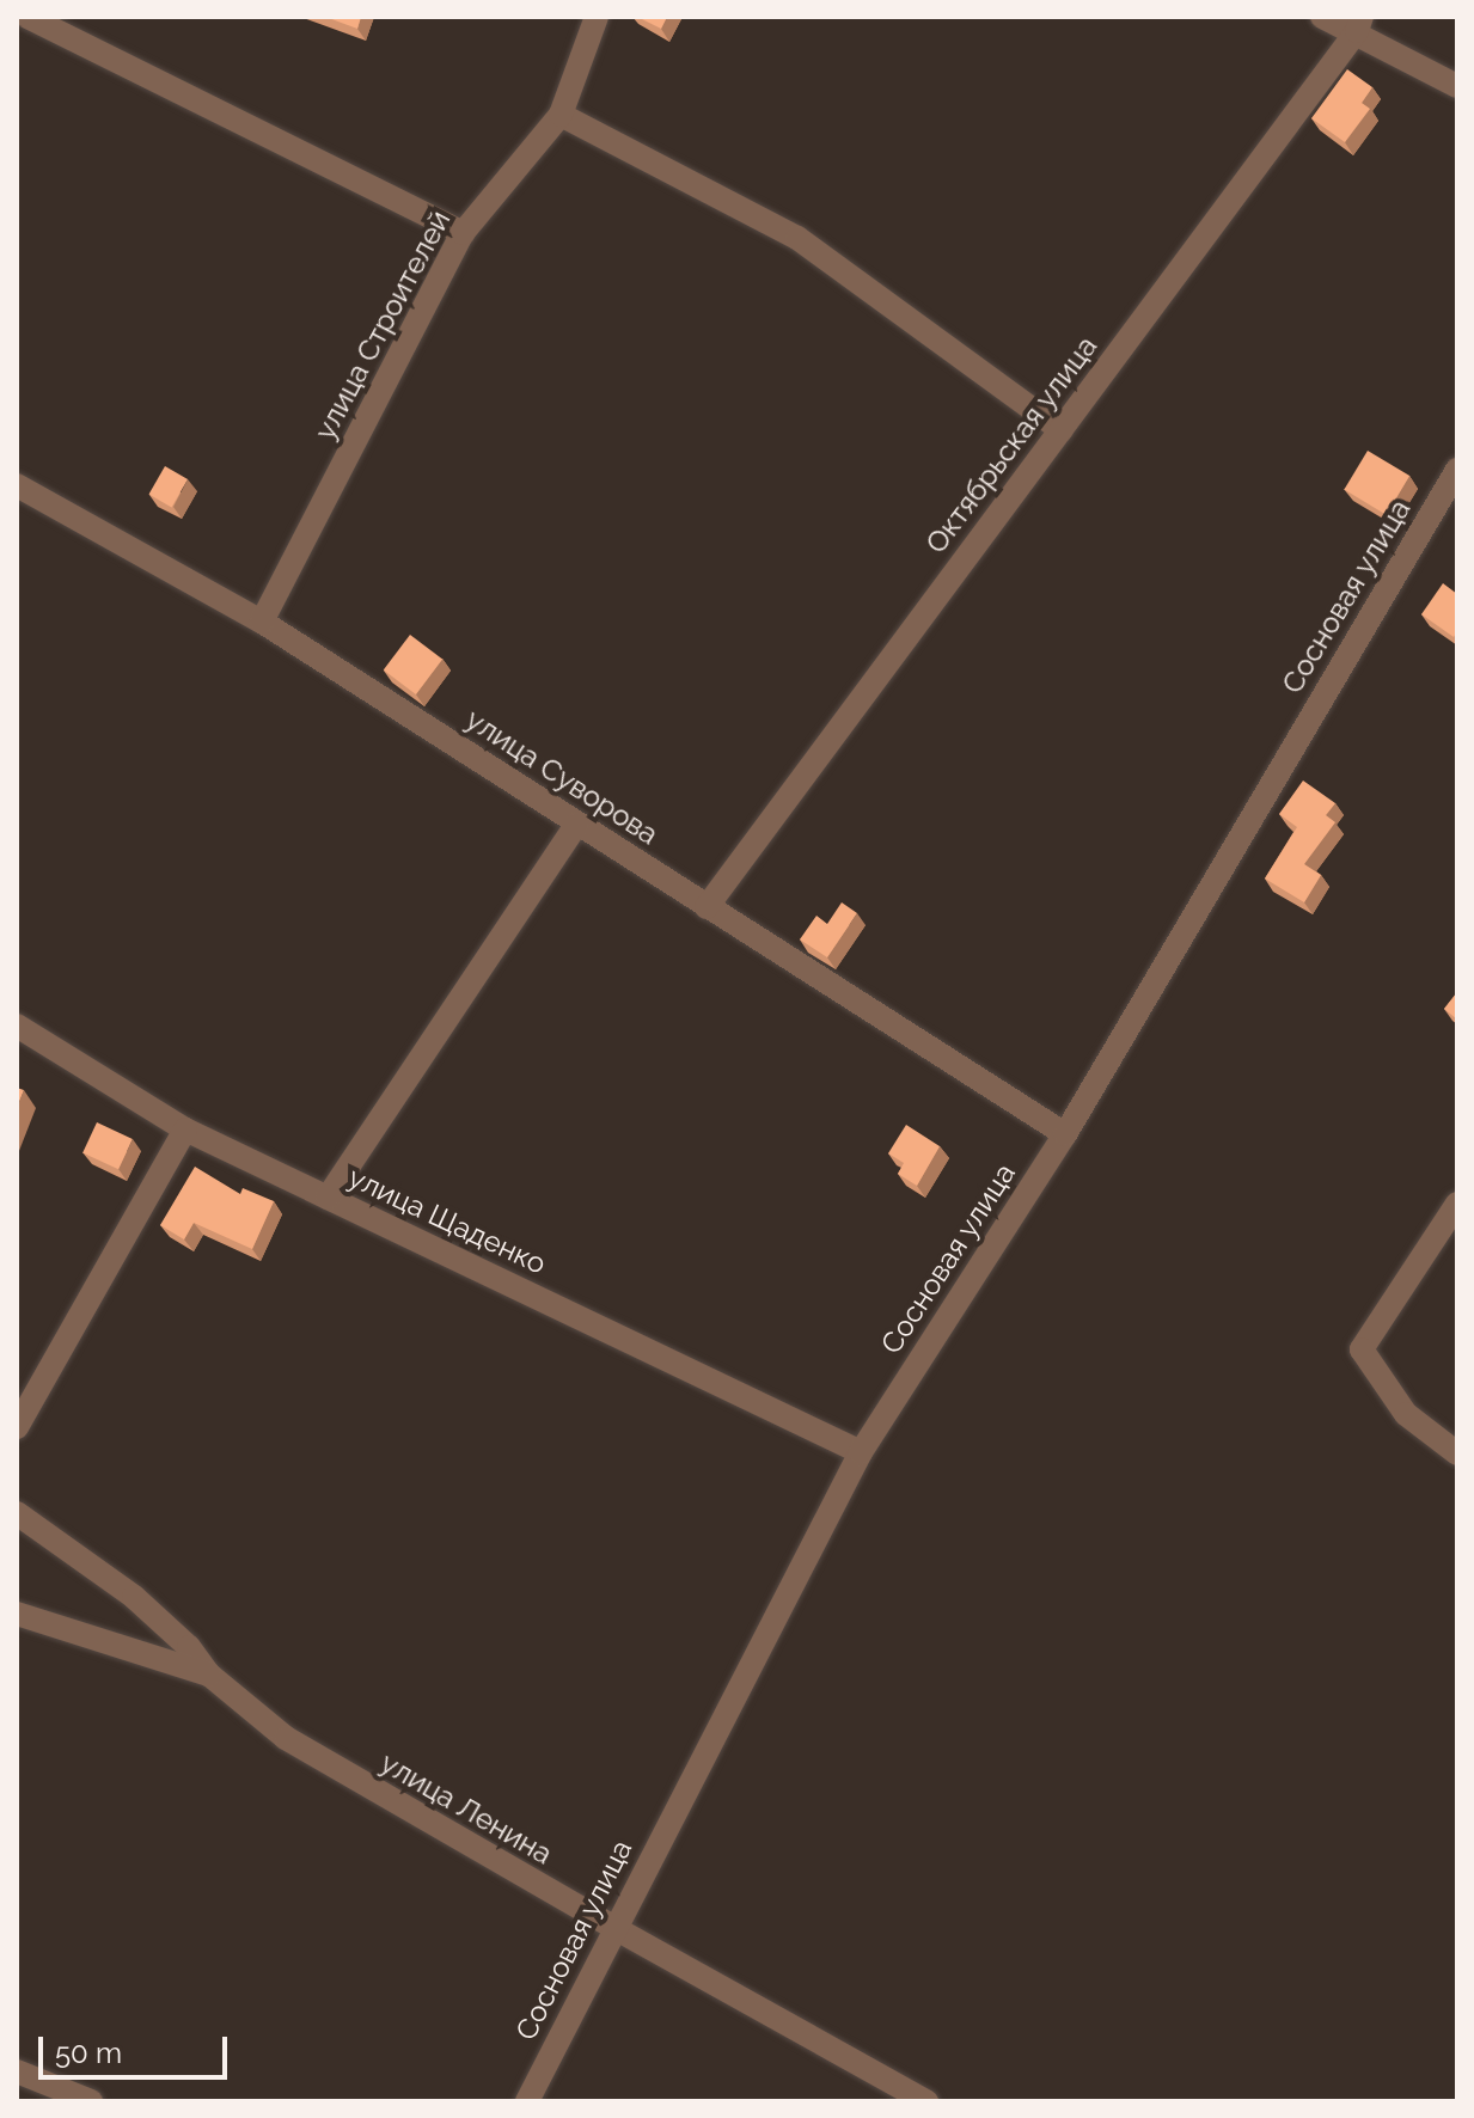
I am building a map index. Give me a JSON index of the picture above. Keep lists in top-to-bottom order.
{
  "streets": {
    "street": [
      "улица Строителей",
      "Октябрьская улица",
      "Сосновая улица",
      "улица Суворова",
      "улица Щаденко",
      "улица Ленина"
    ]
  },
  "crossings": [
    ["улица Строителей", "улица Суворова"],
    ["Октябрьская улица", "улица Суворова"],
    ["Сосновая улица", "улица Суворова"],
    ["Сосновая улица", "улица Щаденко"],
    ["Сосновая улица", "улица Ленина"]
  ],
  "scale_bar": "50 m"
}
